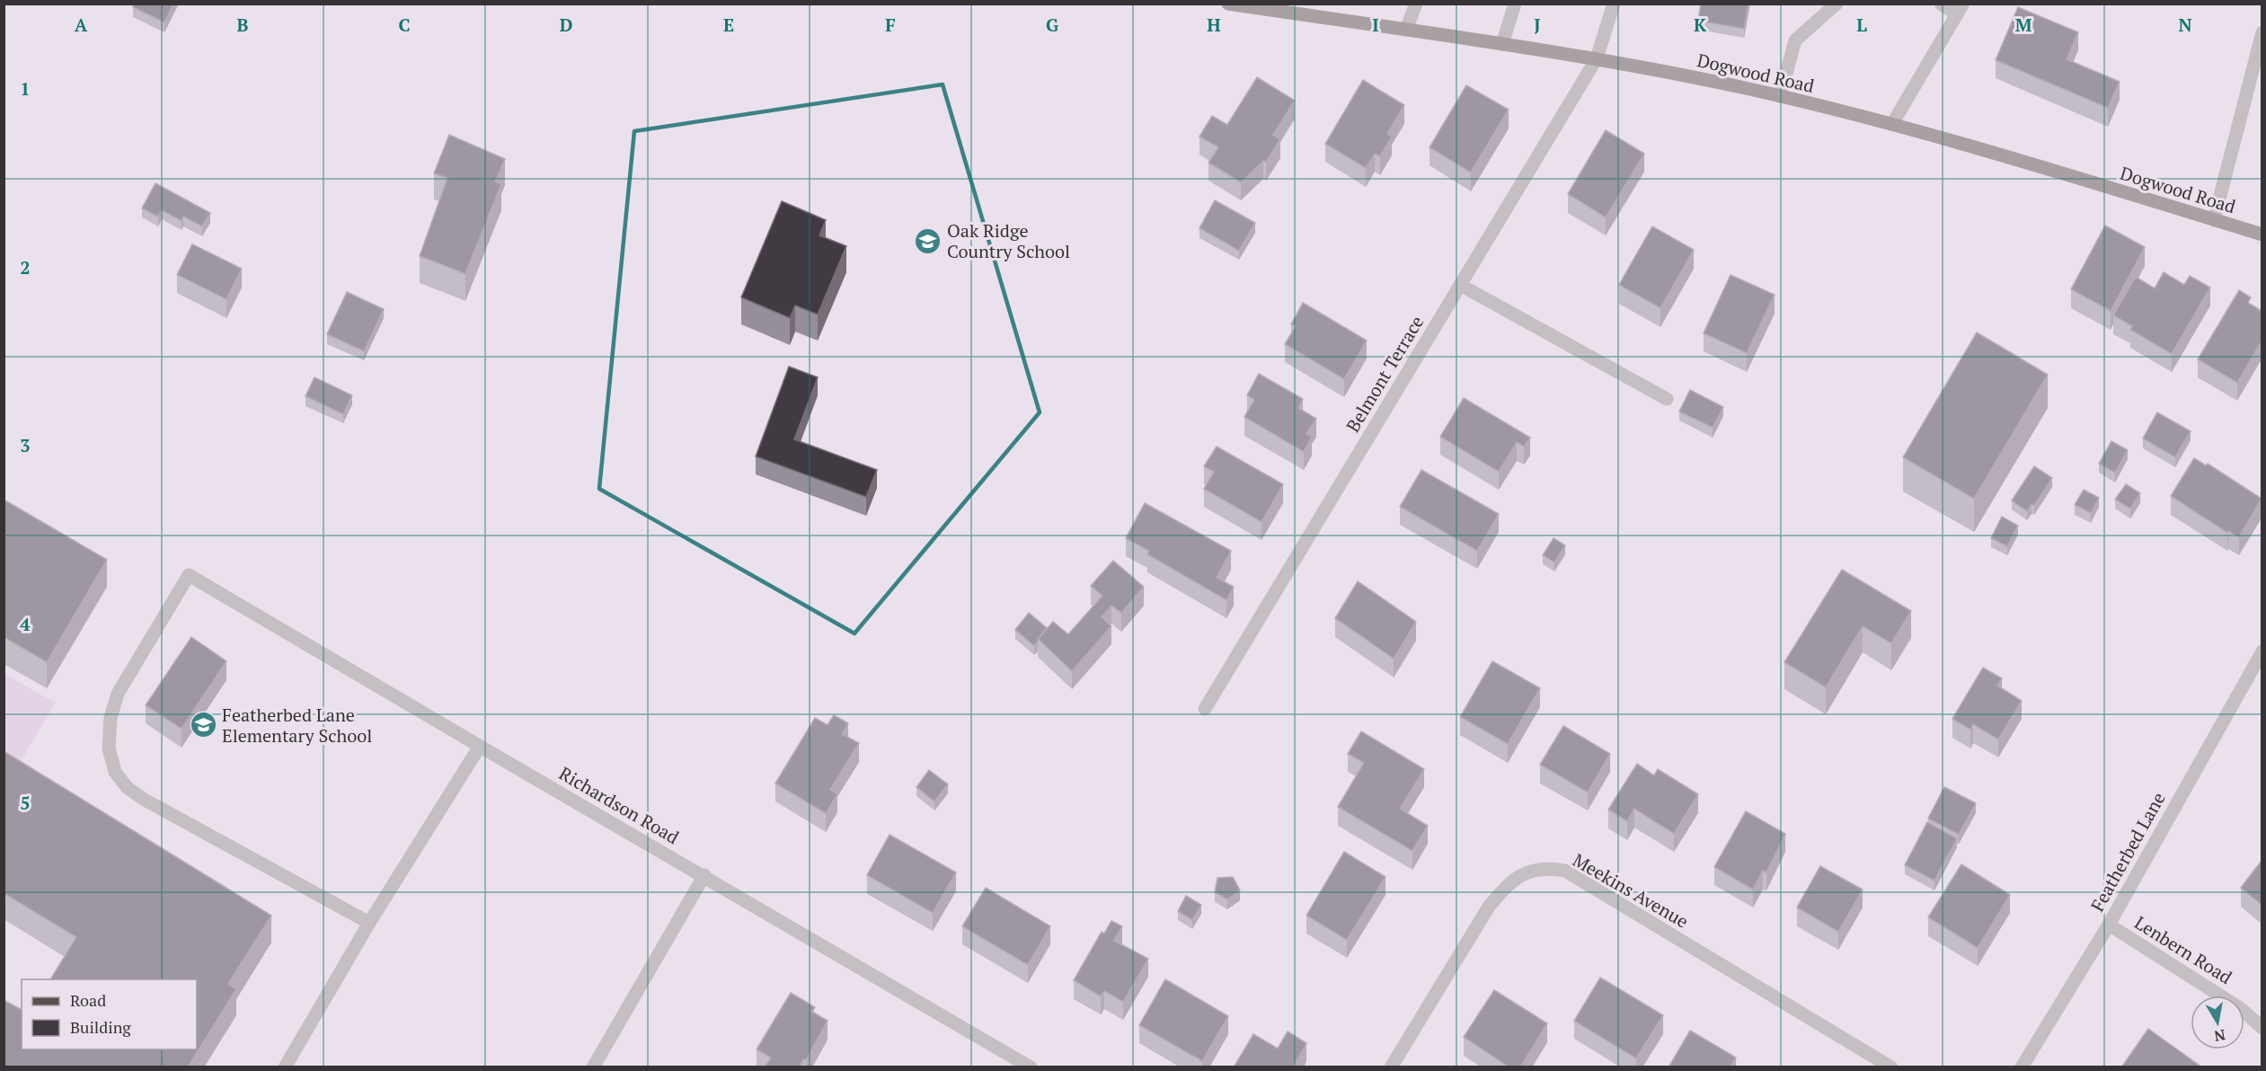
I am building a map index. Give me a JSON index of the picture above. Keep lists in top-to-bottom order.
{
  "streets": {
    "main road": ["Dogwood Road"],
    "street": [
      "Belmont Terrace",
      "Richardson Road",
      "Featherbed Lane",
      "Meekins Avenue",
      "Lenbern Road"
    ]
  },
  "crossings": [
    ["Dogwood Road", "Belmont Terrace"],
    ["Featherbed Lane", "Lenbern Road"]
  ],
  "places": {
    "school or university": ["Oak Ridge Country School", "Featherbed Lane Elementary School"]
  },
  "legend": ["Road", "Building"],
  "north": "bottom",
  "grid": {
    "columns": [
      "A",
      "B",
      "C",
      "D",
      "E",
      "F",
      "G",
      "H",
      "I",
      "J",
      "K",
      "L",
      "M",
      "N"
    ],
    "rows": [
      "1",
      "2",
      "3",
      "4",
      "5"
    ]
  }
}
